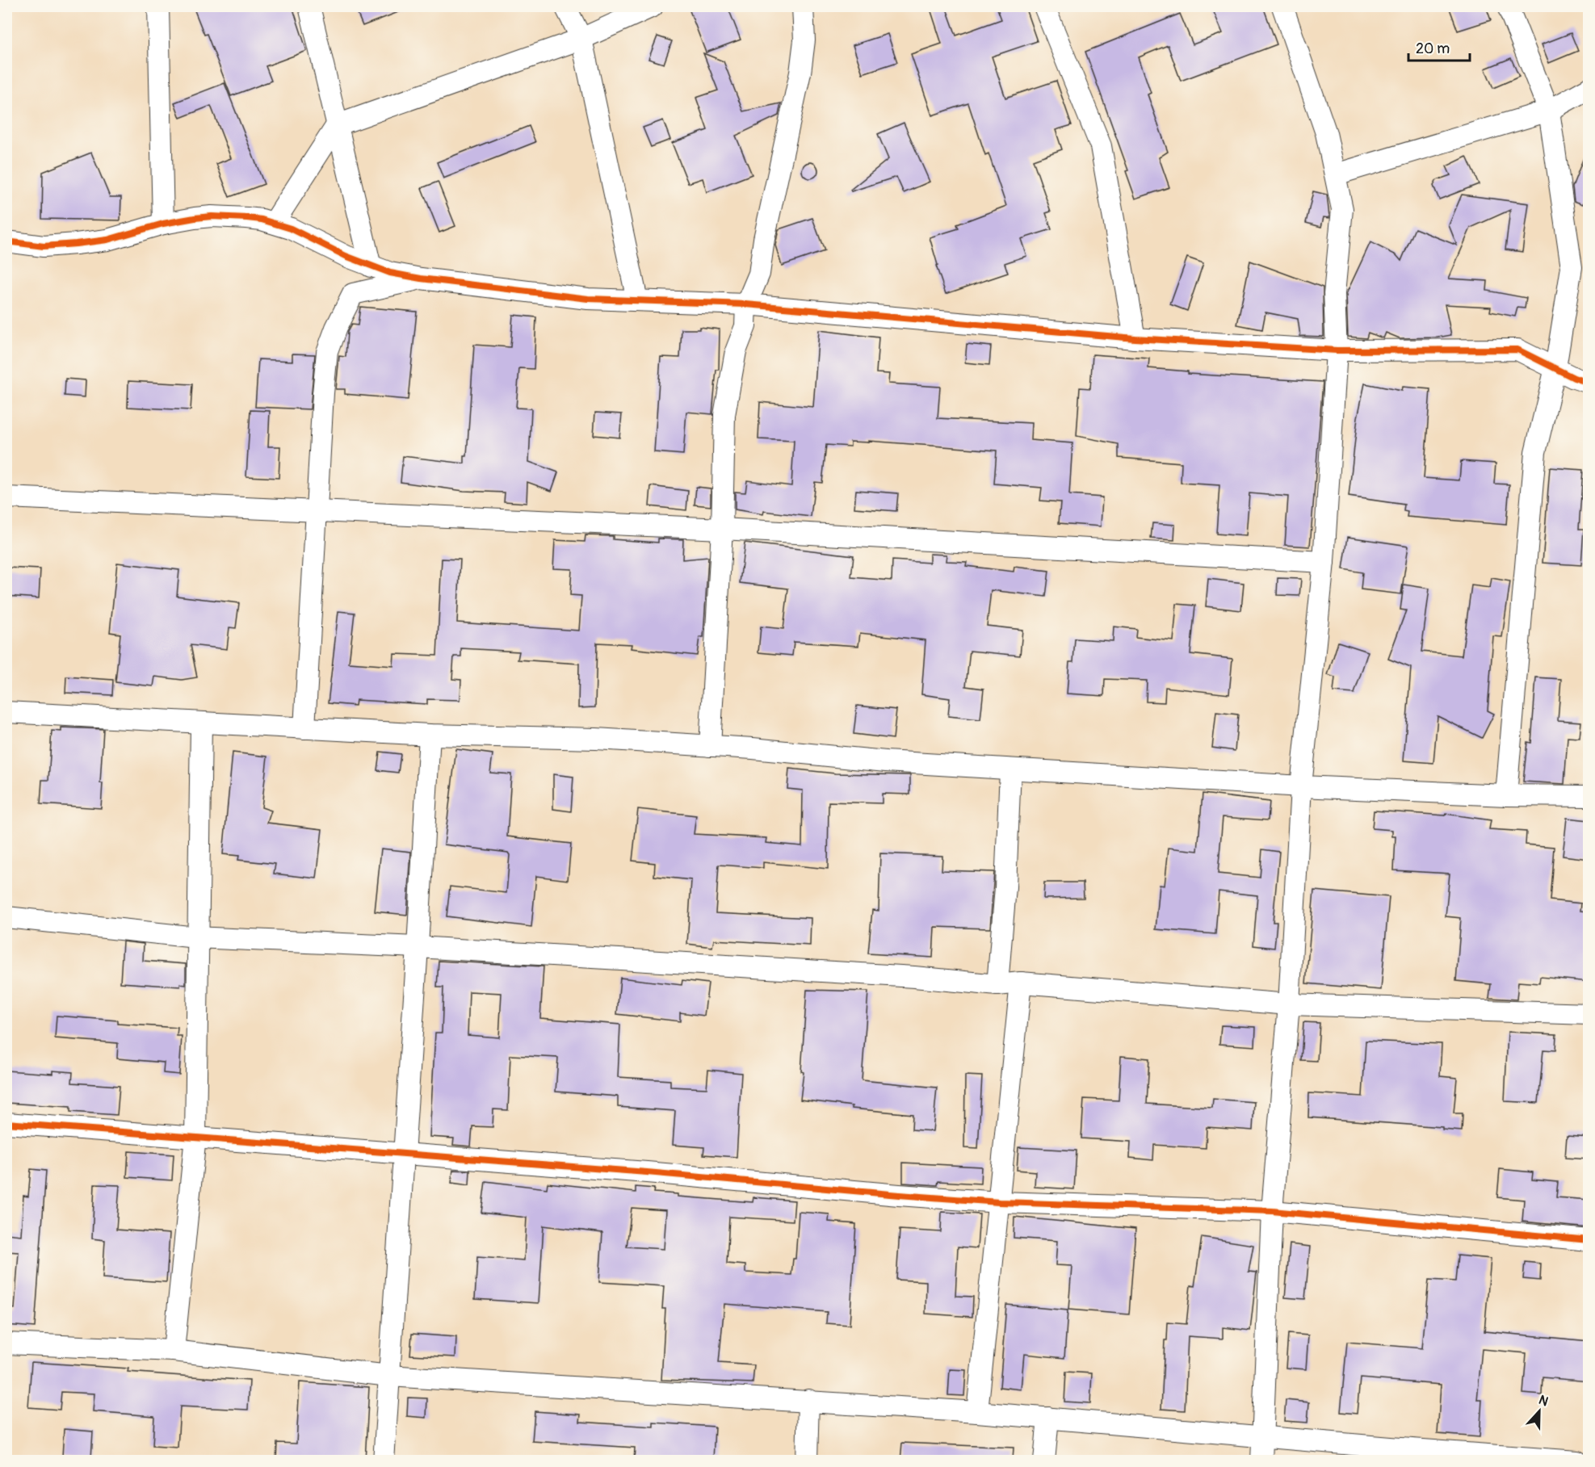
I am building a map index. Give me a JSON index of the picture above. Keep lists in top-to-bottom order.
{
  "scale_bar": "20 m",
  "north": "top"
}
